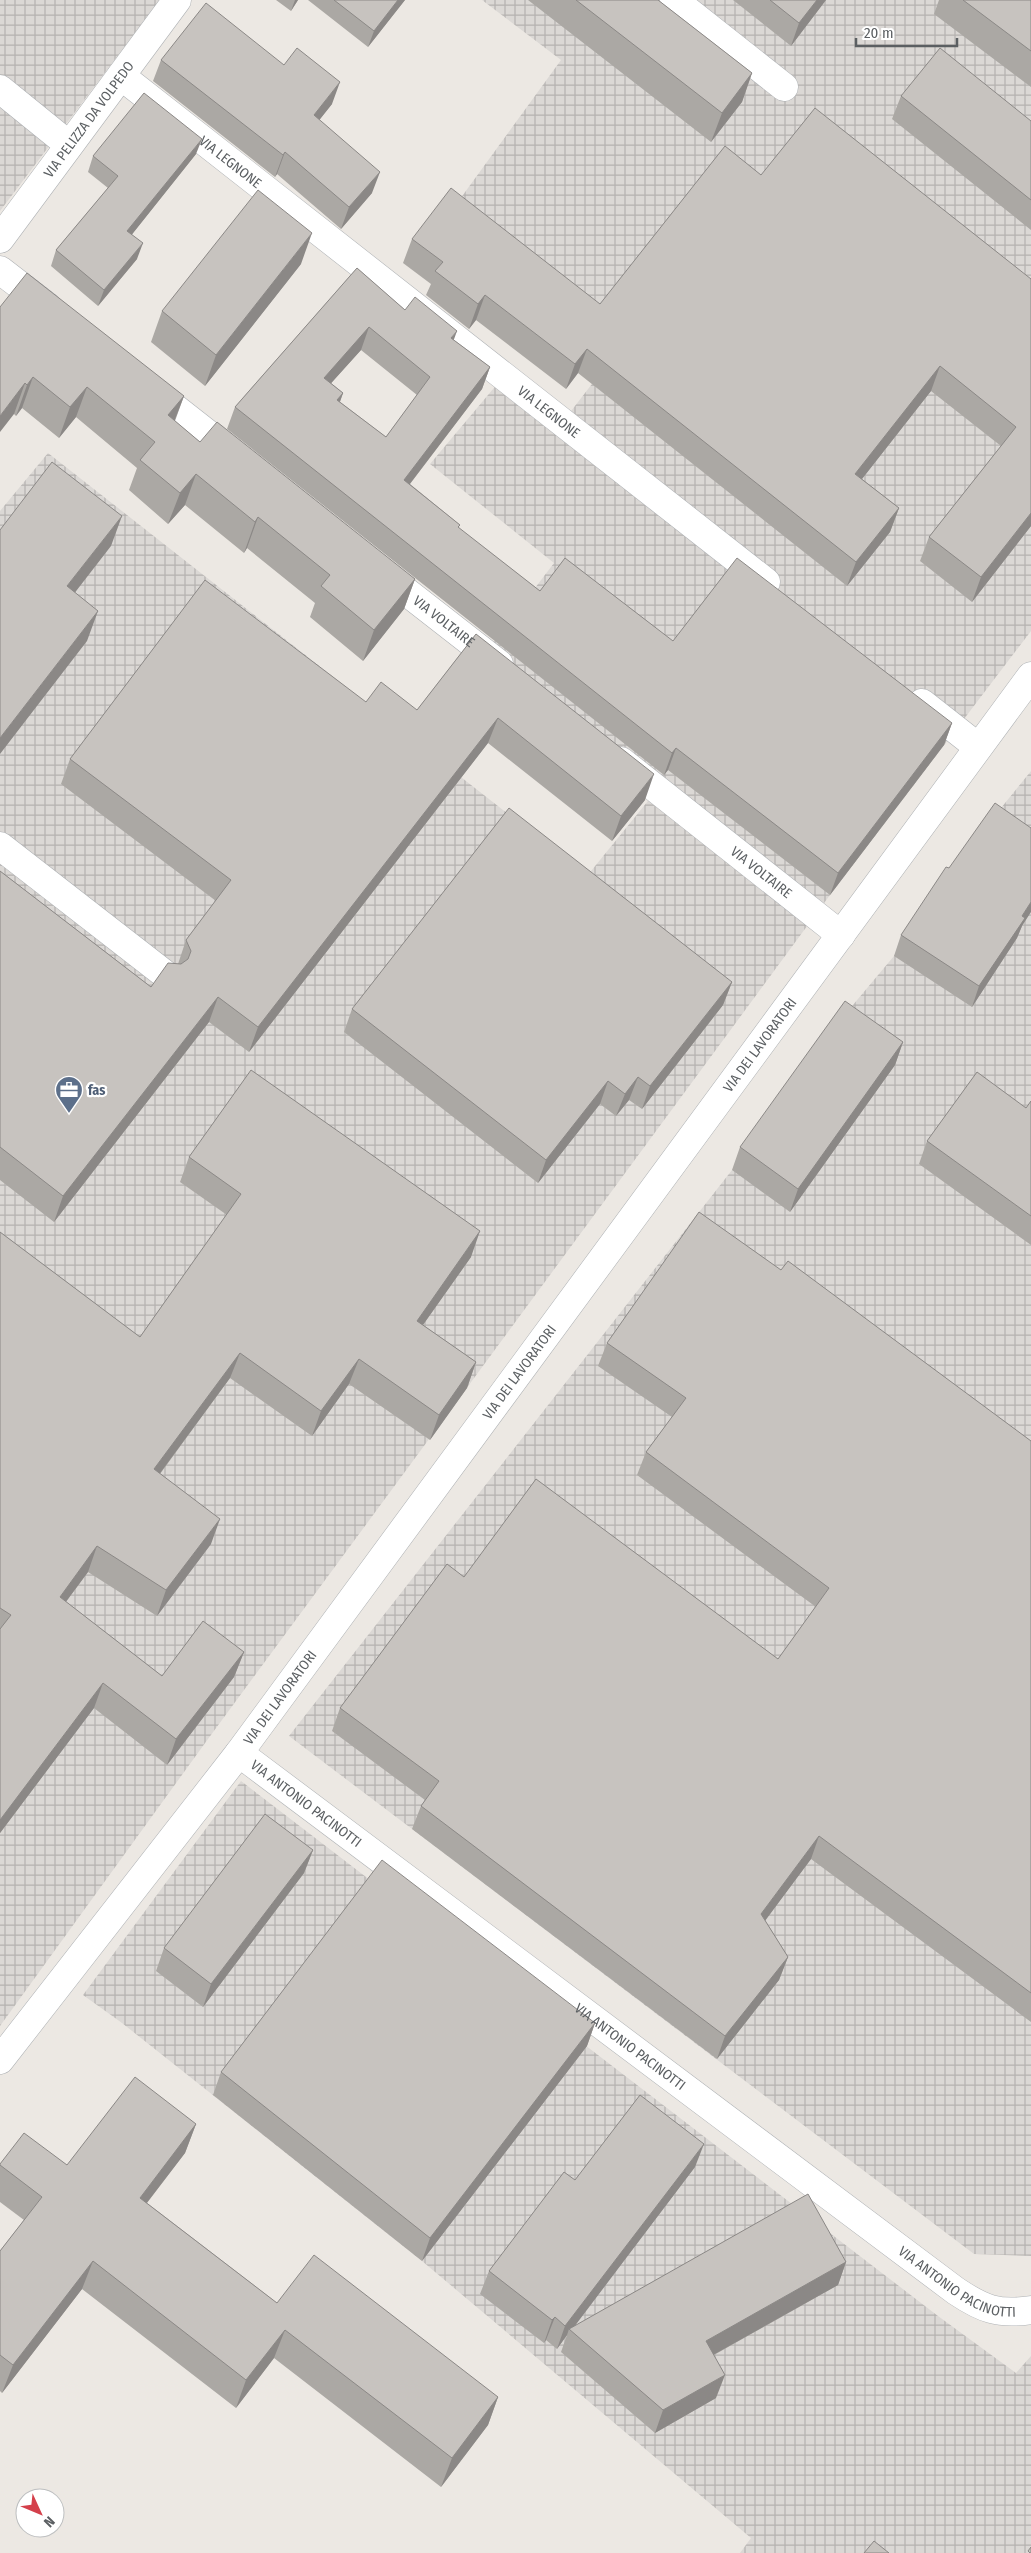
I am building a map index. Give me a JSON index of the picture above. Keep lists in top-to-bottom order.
{
  "streets": {
    "street": [
      "VIA PELIZZA DA VOLPEDO",
      "VIA LEGNONE",
      "VIA VOLTAIRE",
      "VIA DEI LAVORATORI",
      "VIA ANTONIO PACINOTTI"
    ]
  },
  "crossings": [
    ["VIA PELIZZA DA VOLPEDO", "VIA LEGNONE"],
    ["VIA VOLTAIRE", "VIA DEI LAVORATORI"],
    ["VIA DEI LAVORATORI", "VIA ANTONIO PACINOTTI"]
  ],
  "places": {
    "office": ["fas"]
  },
  "scale_bar": "20 m",
  "north": "bottom right"
}
